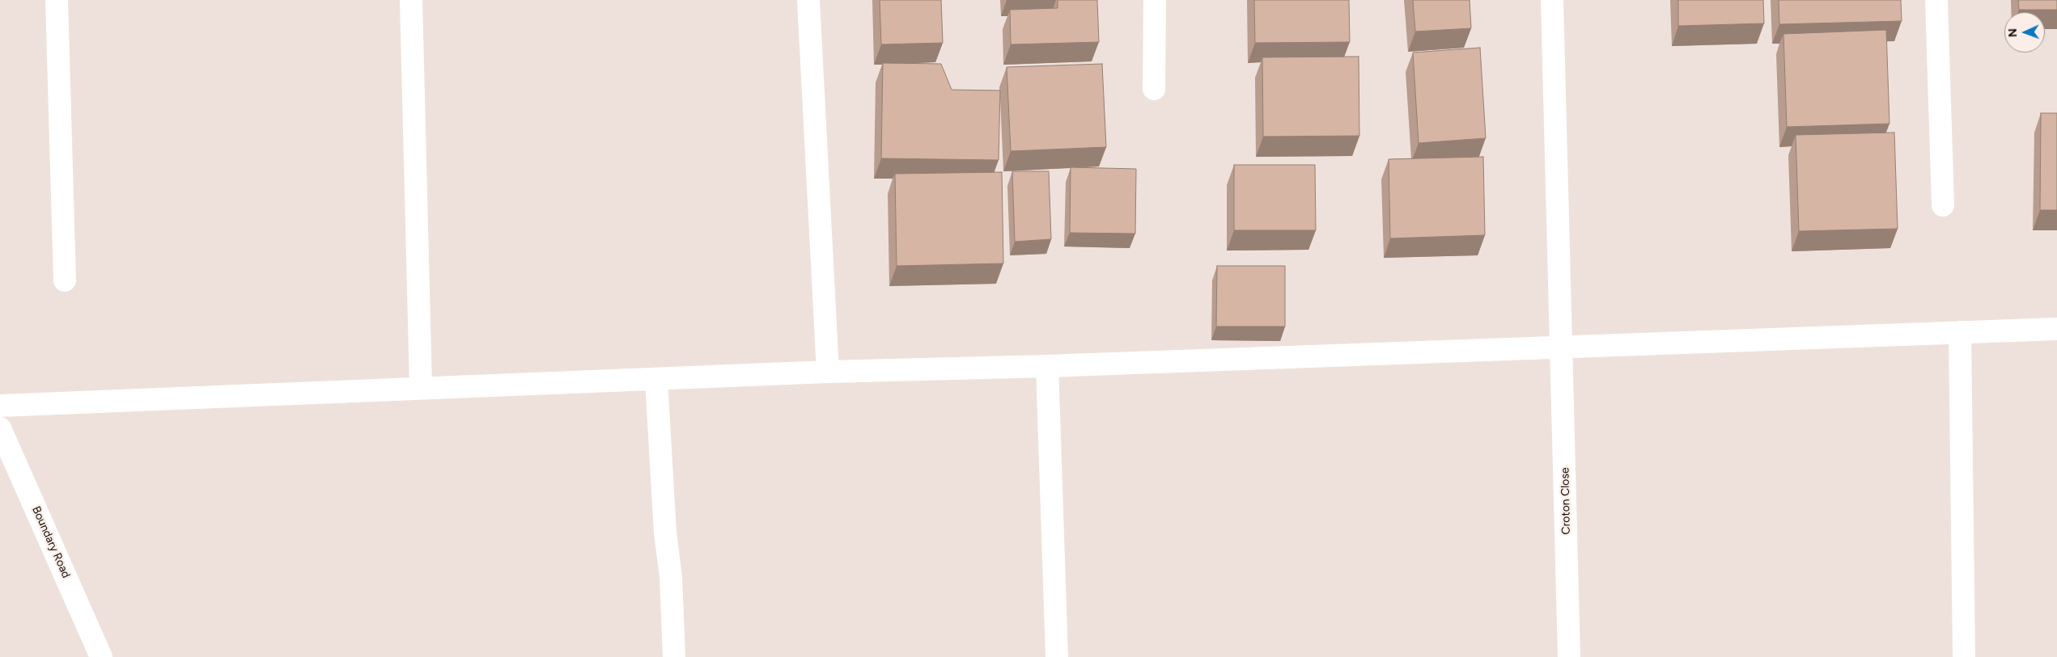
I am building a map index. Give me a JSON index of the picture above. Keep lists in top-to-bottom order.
{
  "streets": {
    "street": ["Croton Close", "Boundary Road"]
  },
  "north": "left"
}
